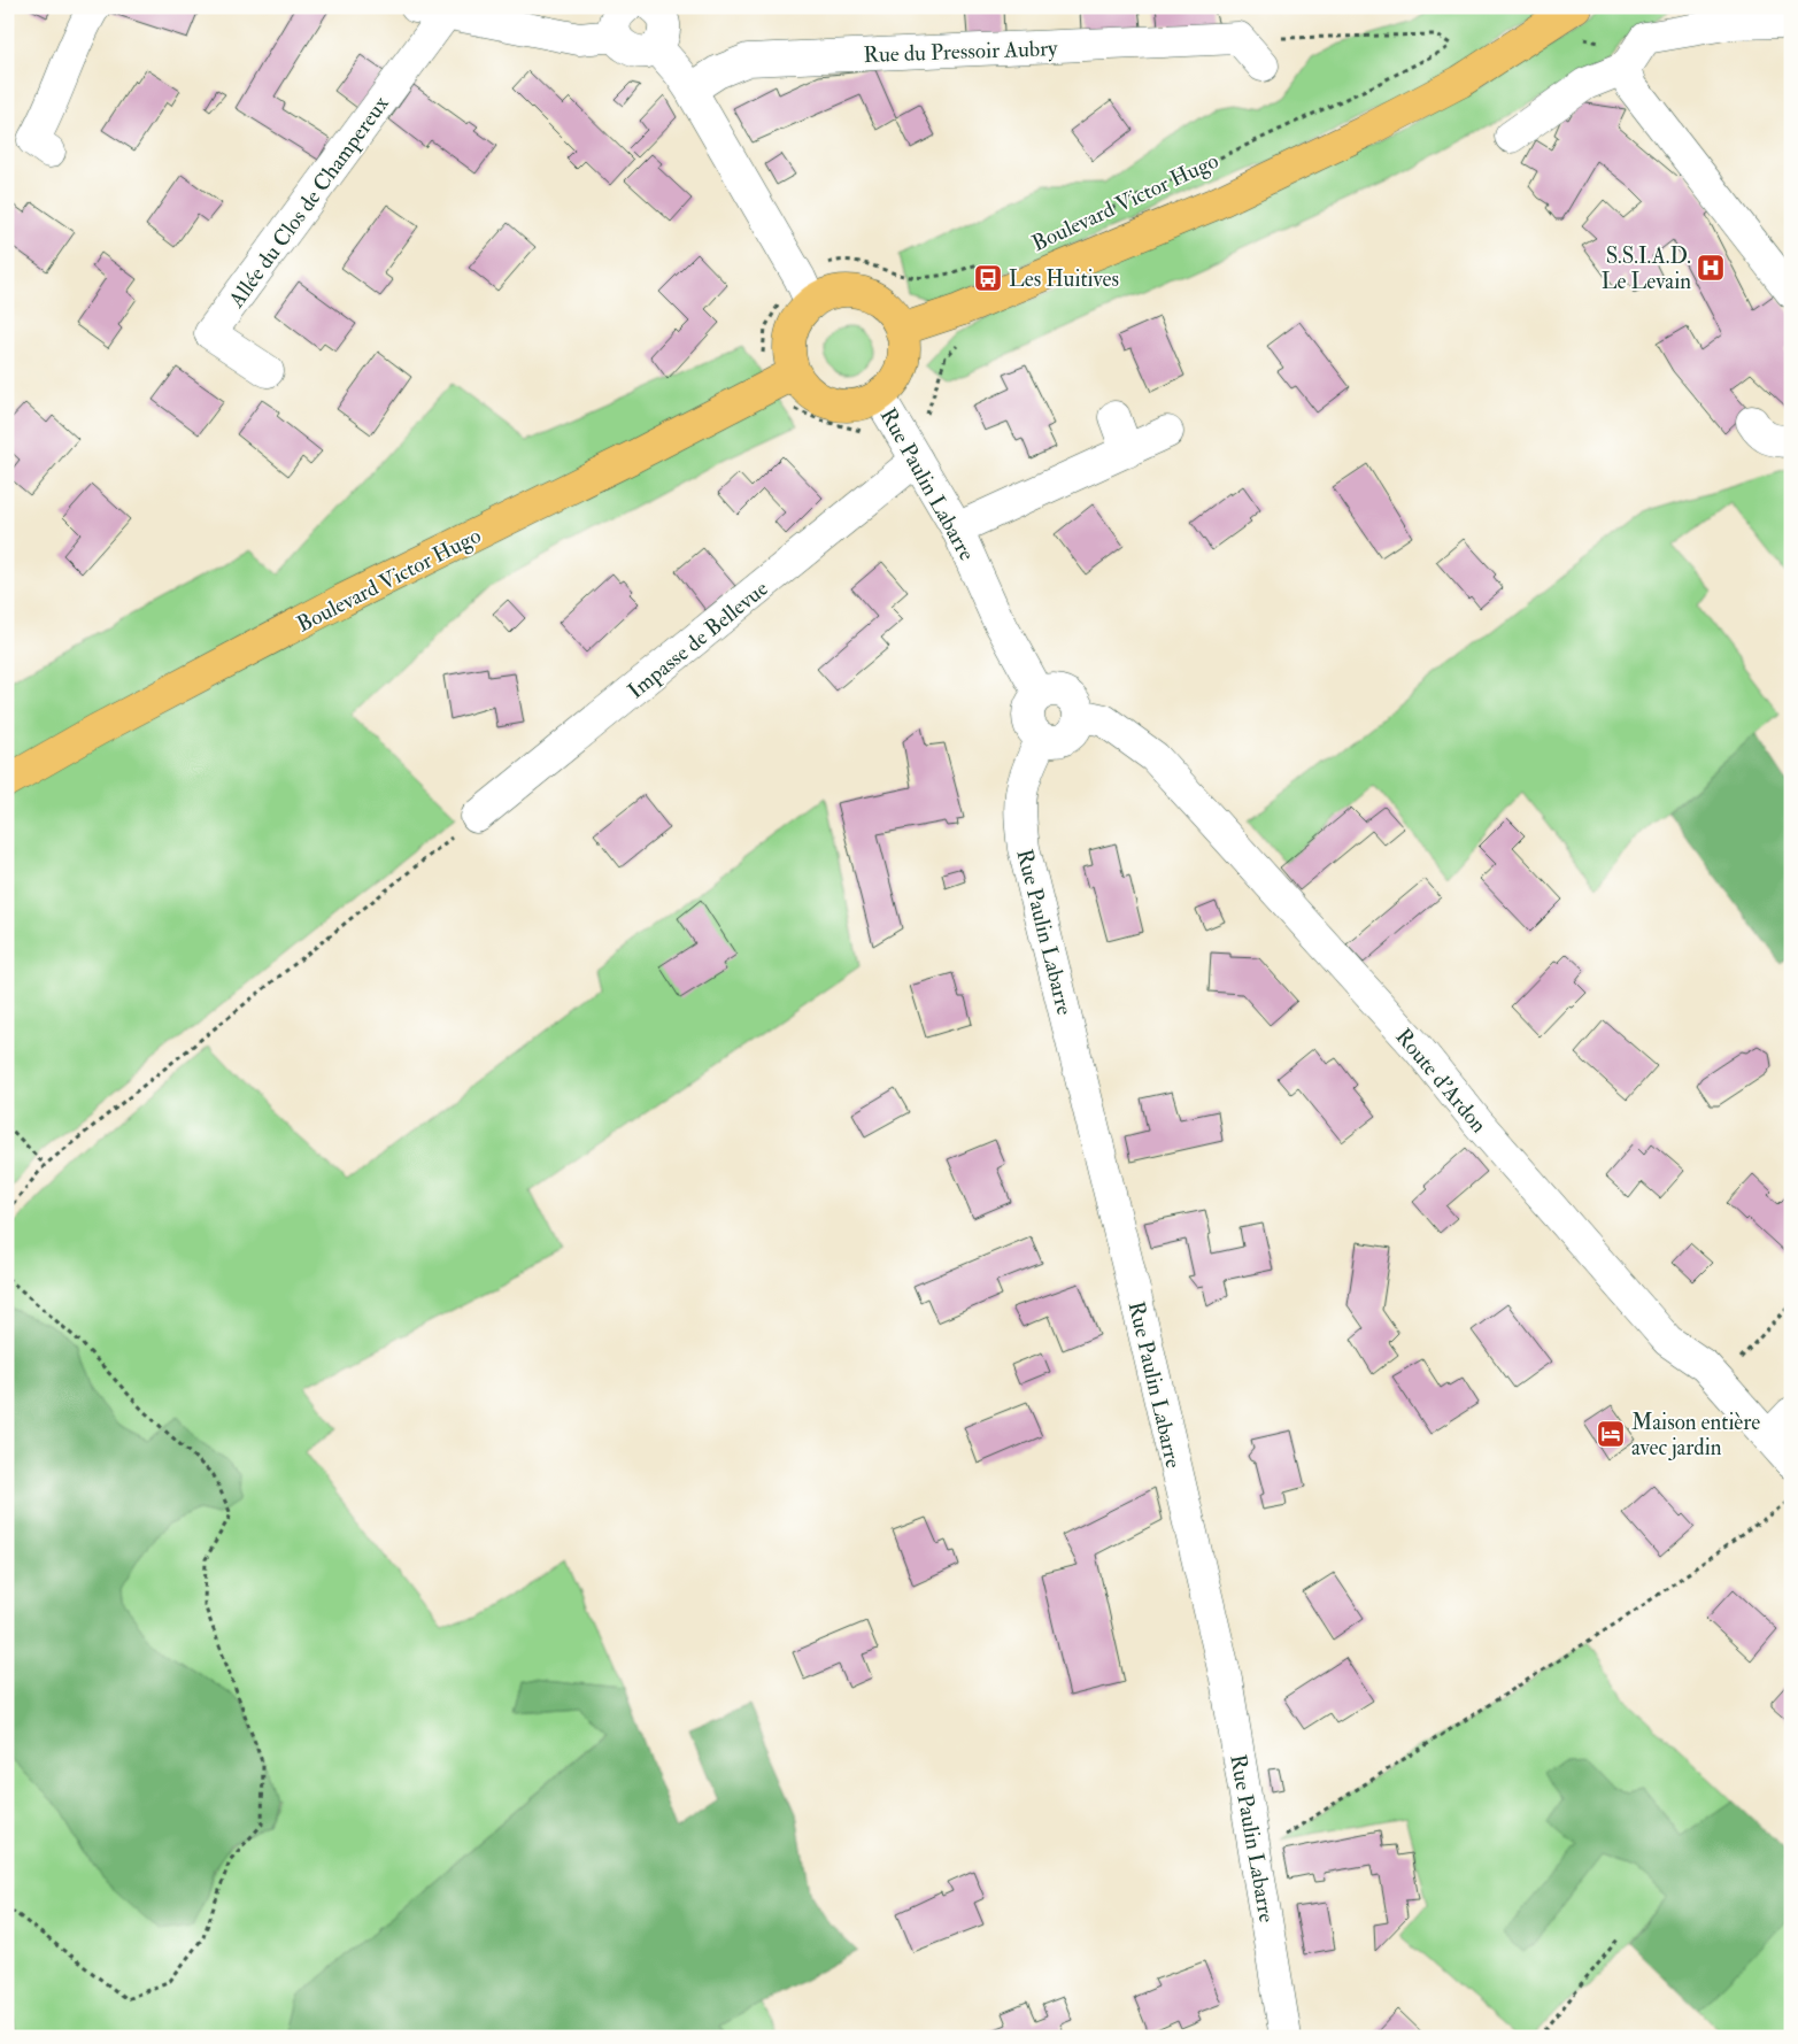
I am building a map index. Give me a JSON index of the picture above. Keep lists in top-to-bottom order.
{
  "streets": {
    "main road": ["Boulevard Victor Hugo"],
    "street": [
      "Rue du Pressoir Aubry",
      "Allée du Clos de Champereux",
      "Rue Paulin Labarre",
      "Impasse de Bellevue",
      "Route d'Ardon"
    ]
  },
  "crossings": [
    ["Boulevard Victor Hugo", "Rue Paulin Labarre"],
    ["Rue Paulin Labarre", "Impasse de Bellevue"],
    ["Rue Paulin Labarre", "Route d'Ardon"]
  ],
  "places": {
    "hospital": ["S.S.I.A.D. Le Levain"],
    "bus stop": ["Les Huitives"],
    "hotel": ["Maison entière avec jardin"]
  }
}
